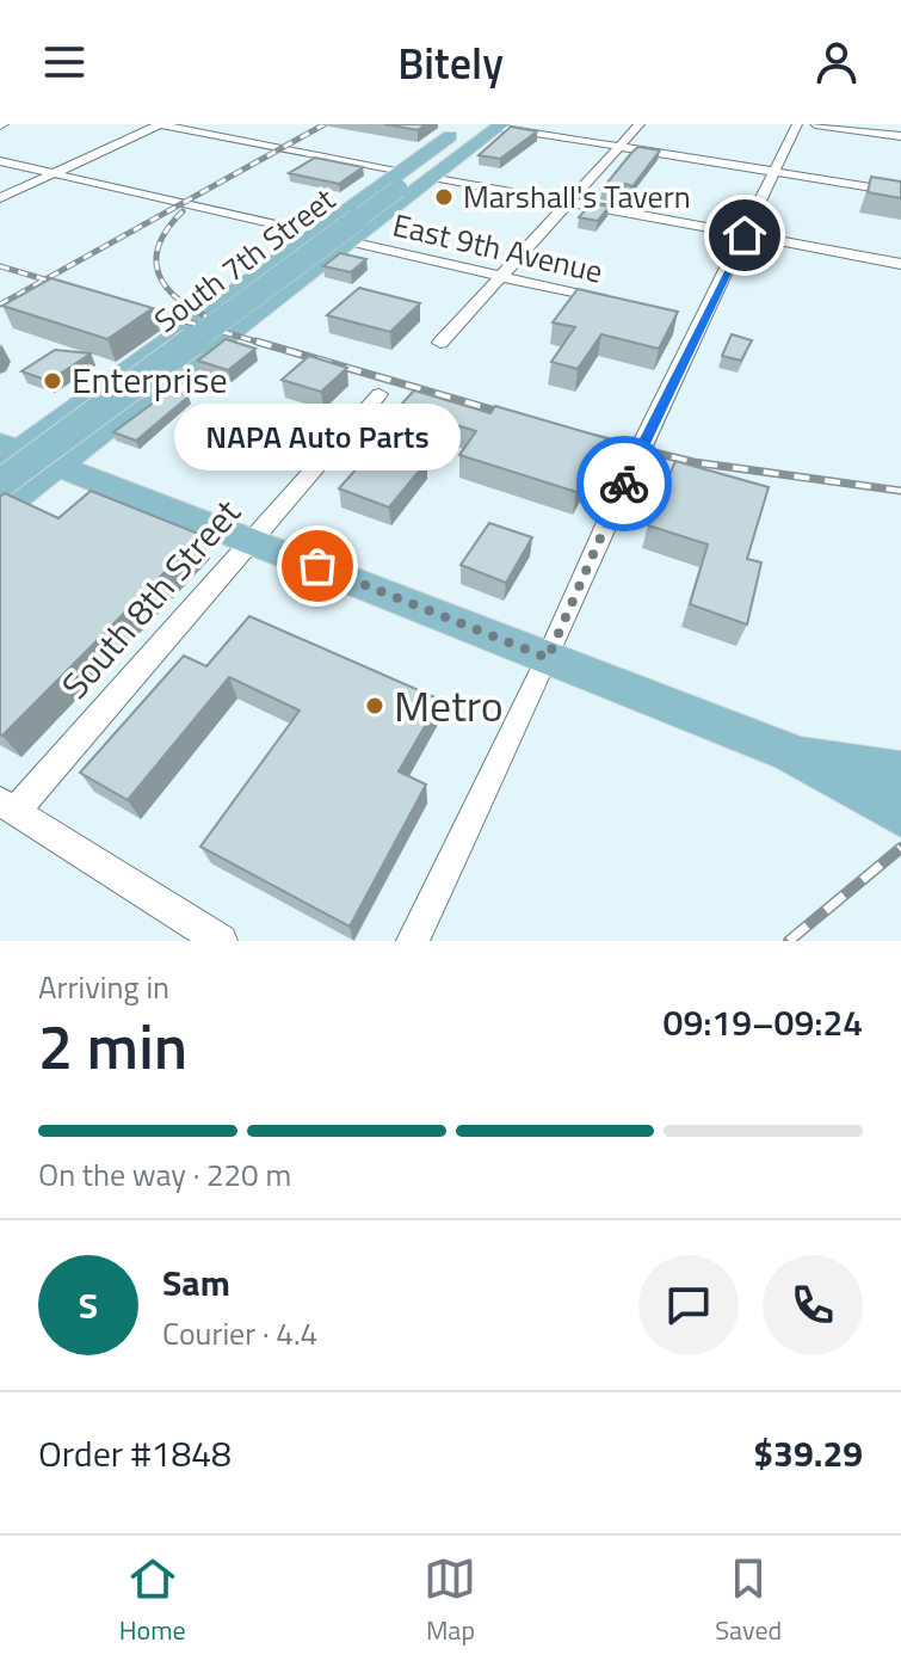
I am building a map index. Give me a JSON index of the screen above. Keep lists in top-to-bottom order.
{
  "streets": {
    "main road": ["South 7th Street"],
    "street": ["East 9th Avenue", "South 8th Street"]
  },
  "places": [
    "Marshall's Tavern",
    "Enterprise",
    "NAPA Auto Parts",
    "Metro"
  ],
  "page": {
    "header": "Bitely",
    "bubble": "NAPA Auto Parts",
    "heading": ["2 min", "Arriving in", "09:19–09:24"],
    "panel": [
      "Sam",
      "Courier · 4.4",
      "Order #1848",
      "$39.29"
    ],
    "bar": "On the way · 220 m",
    "round": "S",
    "tabs": ["Home", "Map", "Saved"]
  }
}
